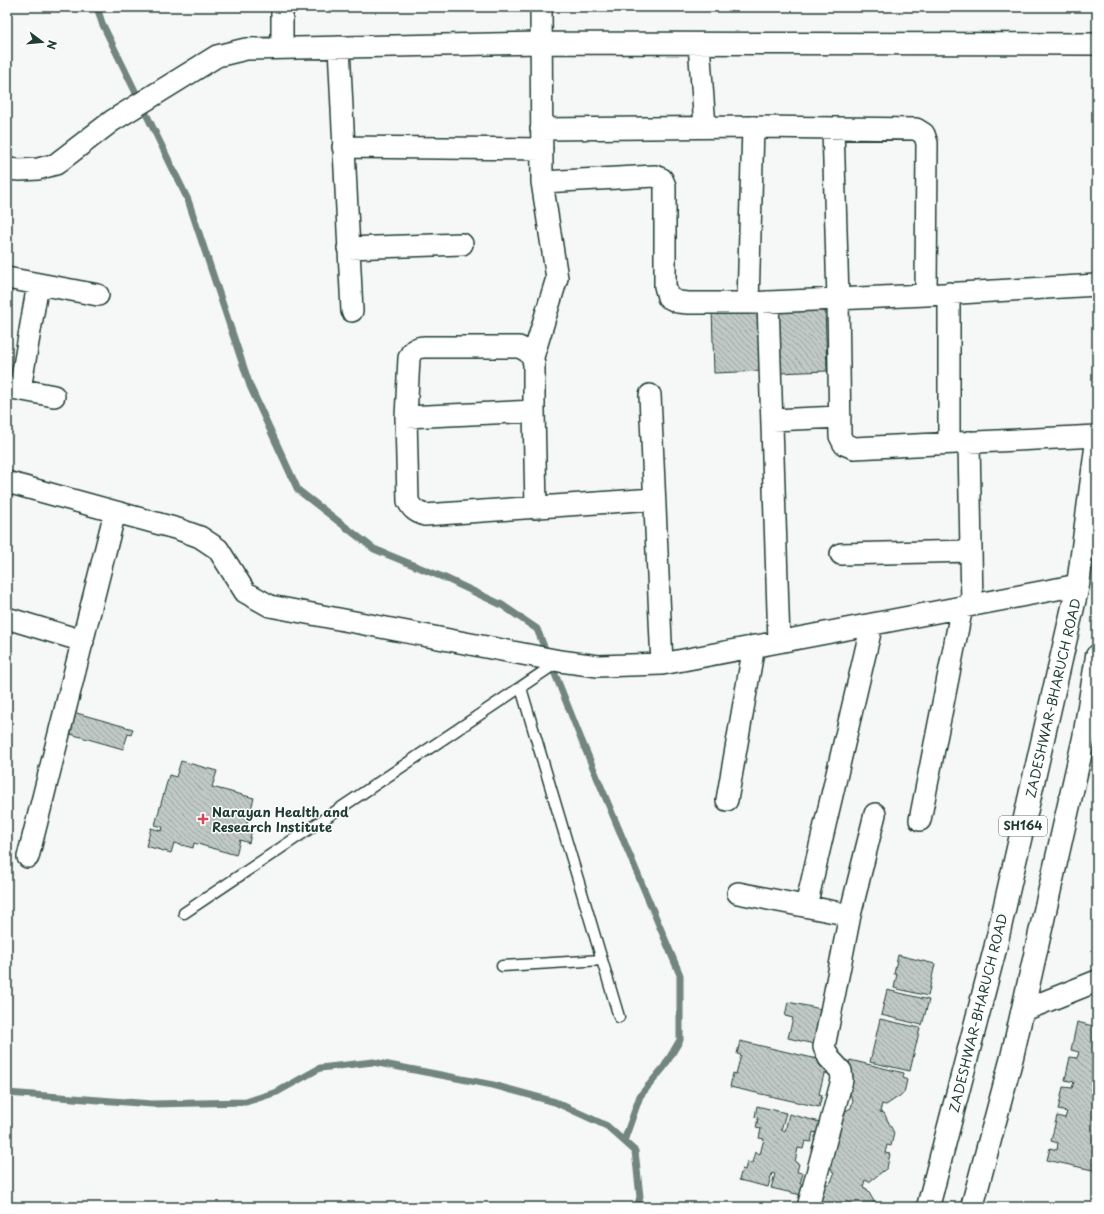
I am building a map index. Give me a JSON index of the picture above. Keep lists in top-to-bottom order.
{
  "streets": {
    "main road": ["ZADESHWAR-BHARUCH ROAD", "SH164"]
  },
  "places": {
    "health": ["Narayan Health and Research Institute"]
  },
  "north": "right"
}
